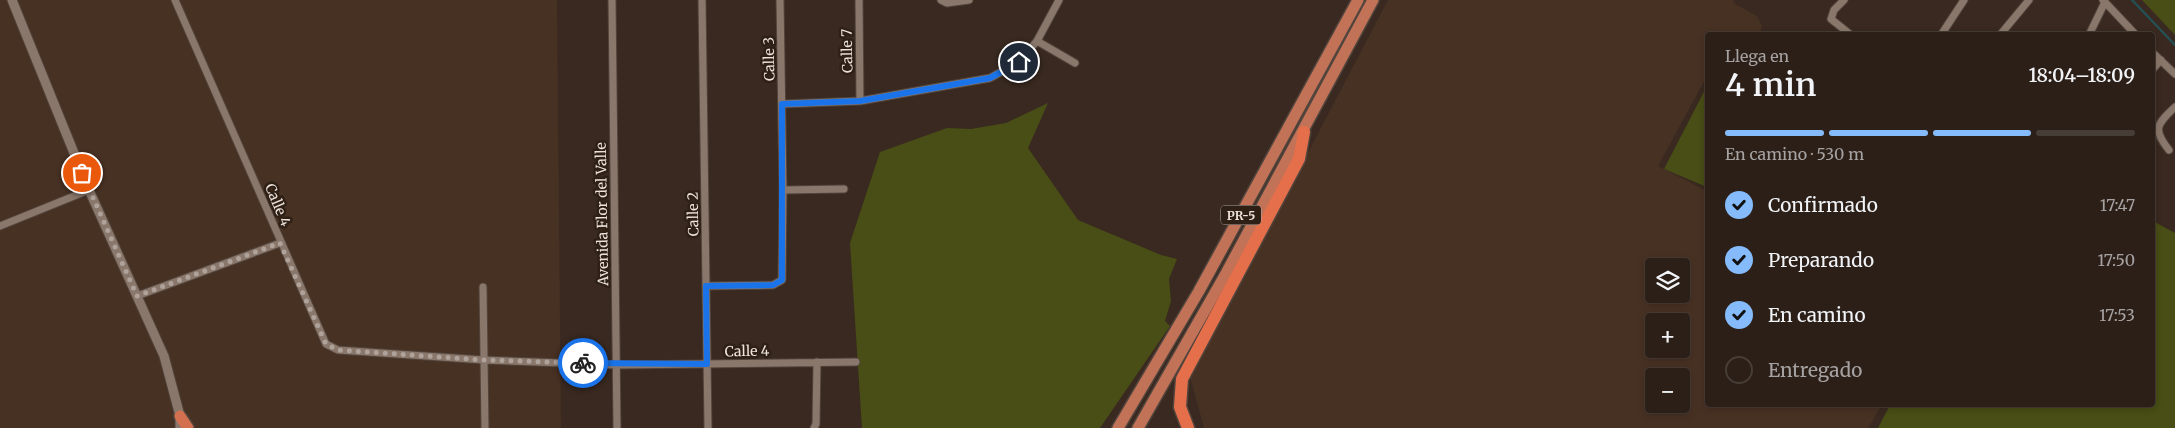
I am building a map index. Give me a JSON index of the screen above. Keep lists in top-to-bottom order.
{
  "streets": {
    "main road": ["PR-5"],
    "street": [
      "Calle 7",
      "Calle 3",
      "Calle 4",
      "Avenida Flor del Valle",
      "Calle 2"
    ]
  },
  "crossings": [
    ["Calle 3", "Calle 2"],
    ["Calle 4", "Avenida Flor del Valle"],
    ["Calle 4", "Calle 2"]
  ],
  "page": {
    "heading": ["4 min", "Llega en", "18:04–18:09"],
    "bar": "En camino · 530 m",
    "list": [
      ["Confirmado", "17:47"],
      ["Preparando", "17:50"],
      ["En camino", "17:53"],
      "Entregado"
    ],
    "map_buttons": ["+", "−"]
  }
}
